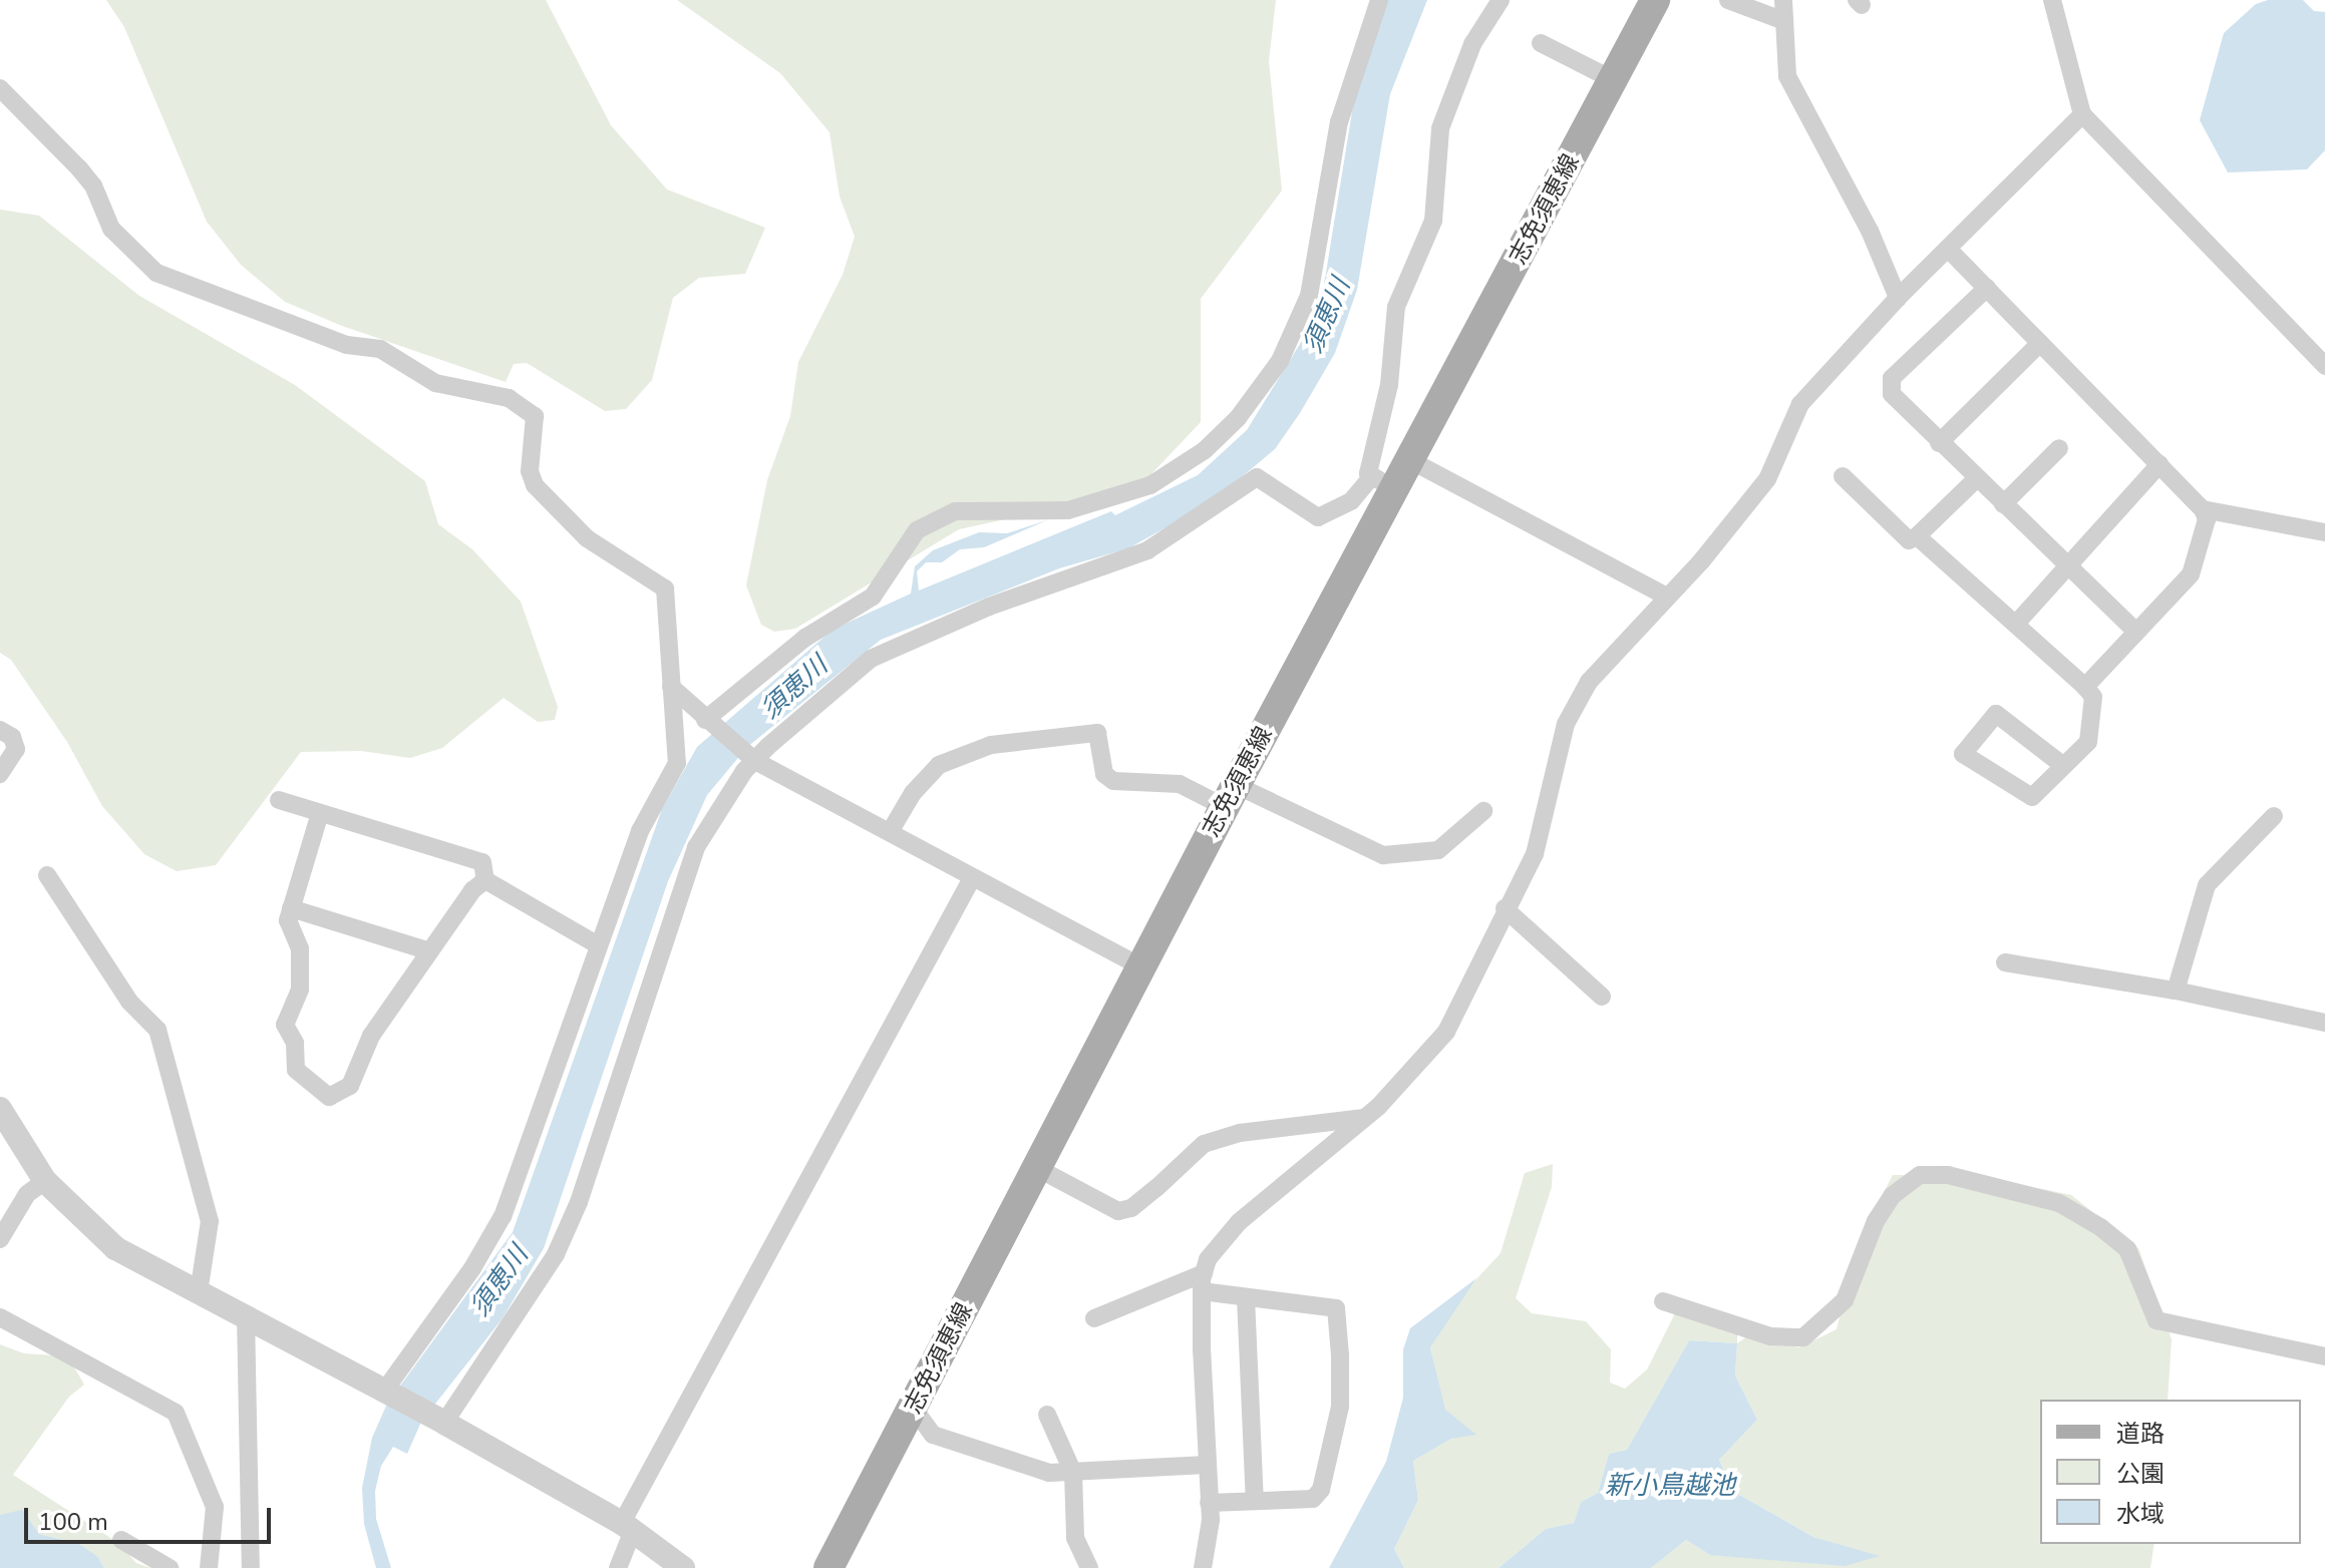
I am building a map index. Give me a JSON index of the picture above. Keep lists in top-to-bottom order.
{
  "streets": {
    "main road": ["志免須恵線"]
  },
  "water": ["須恵川", "新小鳥越池"],
  "legend": ["道路", "公園", "水域"],
  "scale_bar": "100 m"
}
